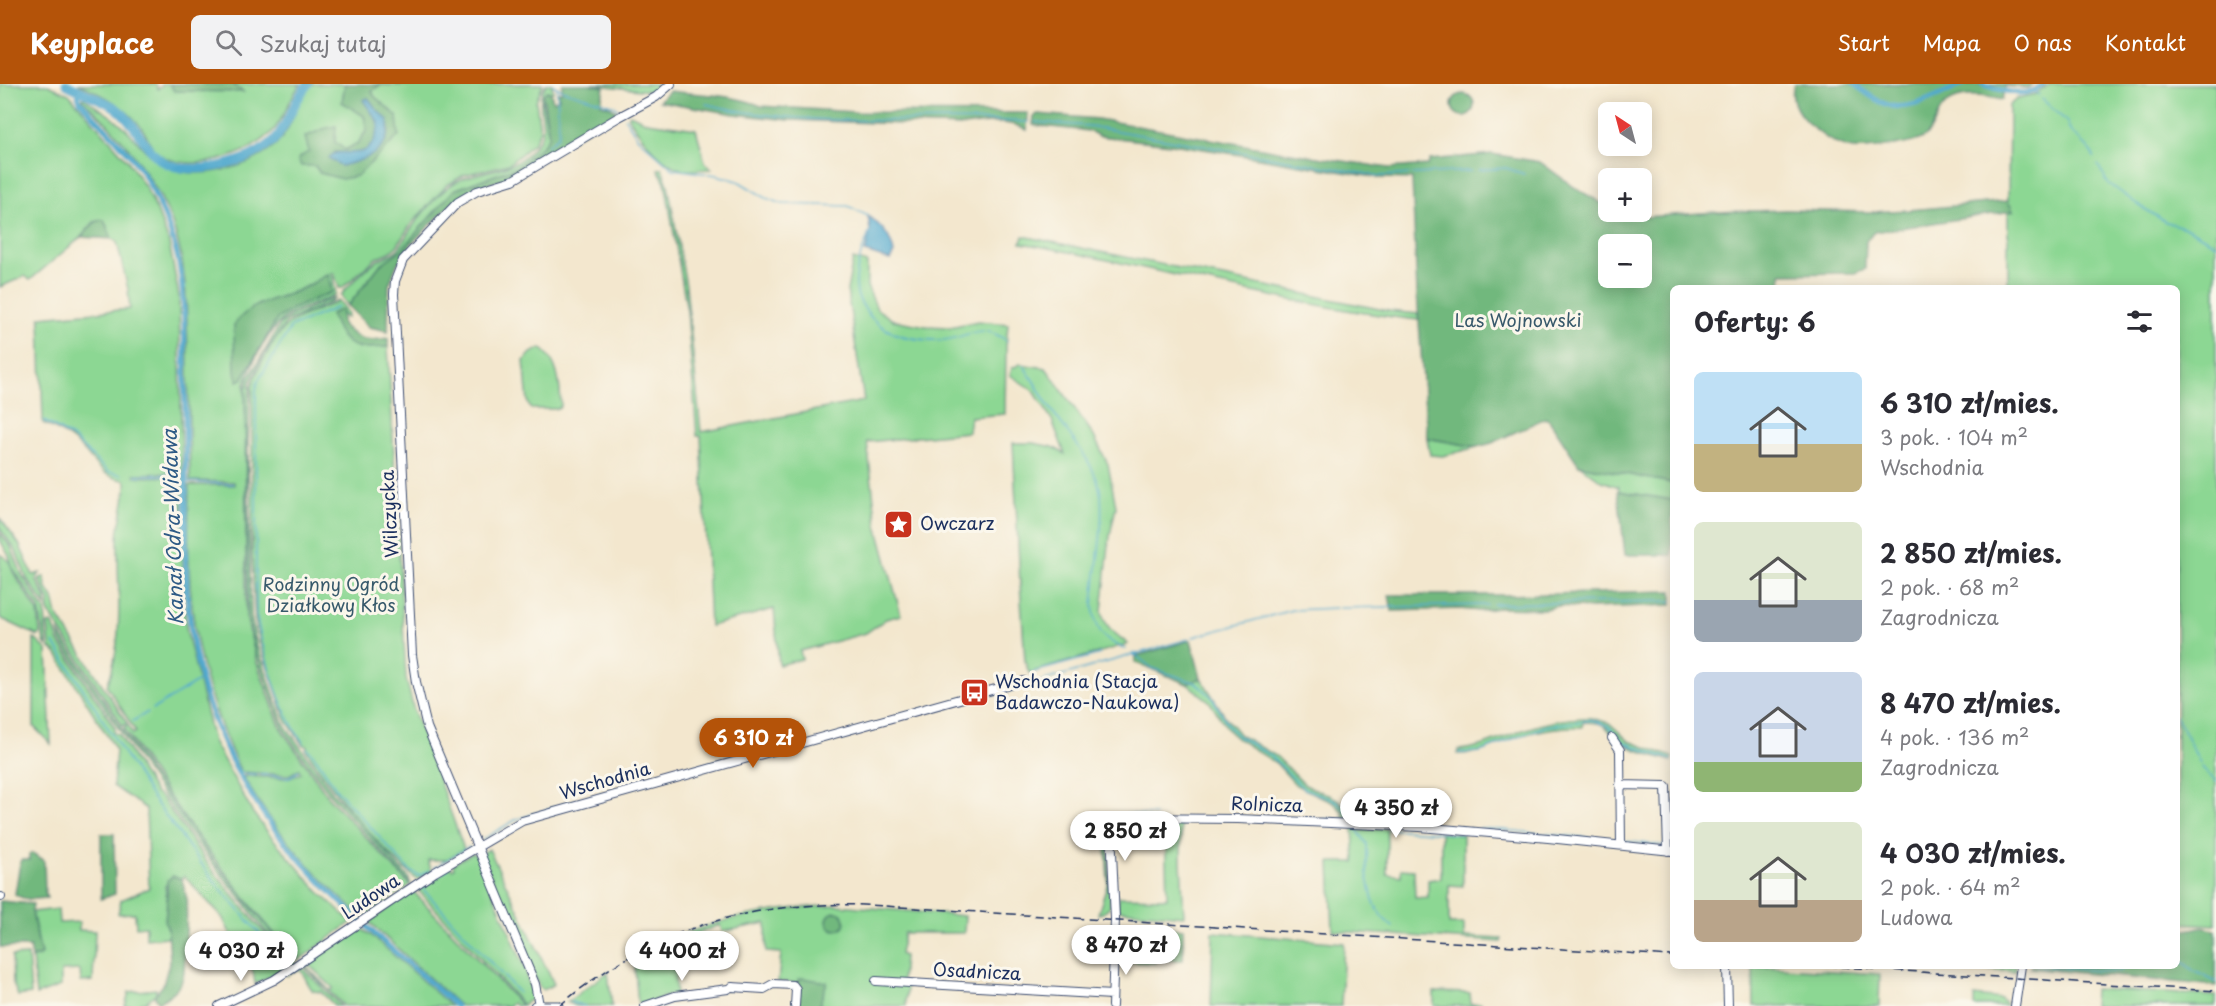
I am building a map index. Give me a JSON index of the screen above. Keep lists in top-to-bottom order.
{
  "streets": {
    "street": [
      "Wilczycka",
      "Wschodnia",
      "Rolnicza",
      "Ludowa",
      "Osadnicza"
    ]
  },
  "crossings": [
    ["Wilczycka", "Wschodnia"],
    ["Wilczycka", "Ludowa"],
    ["Wschodnia", "Ludowa"],
    ["Rolnicza", "Osadnicza"]
  ],
  "water": ["Kanał Odra-Widawa"],
  "parks": ["Las Wojnowski", "Rodzinny Ogród Działkowy Kłos"],
  "places": {
    "place": ["Owczarz"],
    "bus stop": ["Wschodnia (Stacja Badawczo-Naukowa)"]
  },
  "north": "top left",
  "page": {
    "header": "Keyplace",
    "search": "Szukaj tutaj",
    "nav": [
      "Start",
      "Mapa",
      "O nas",
      "Kontakt"
    ],
    "map_buttons": ["+", "−"],
    "heading": "Oferty: 6",
    "list": [
      {
        "name": "6 310 zł/mies.",
        "note": "3 pok. · 104 m² · Wschodnia"
      },
      {
        "name": "2 850 zł/mies.",
        "note": "2 pok. · 68 m² · Zagrodnicza"
      },
      {
        "name": "8 470 zł/mies.",
        "note": "4 pok. · 136 m² · Zagrodnicza"
      },
      {
        "name": "4 030 zł/mies.",
        "note": "2 pok. · 64 m² · Ludowa"
      }
    ],
    "price": [
      "6 310 zł",
      "4 350 zł",
      "2 850 zł",
      "8 470 zł",
      "4 030 zł",
      "4 400 zł"
    ]
  }
}
